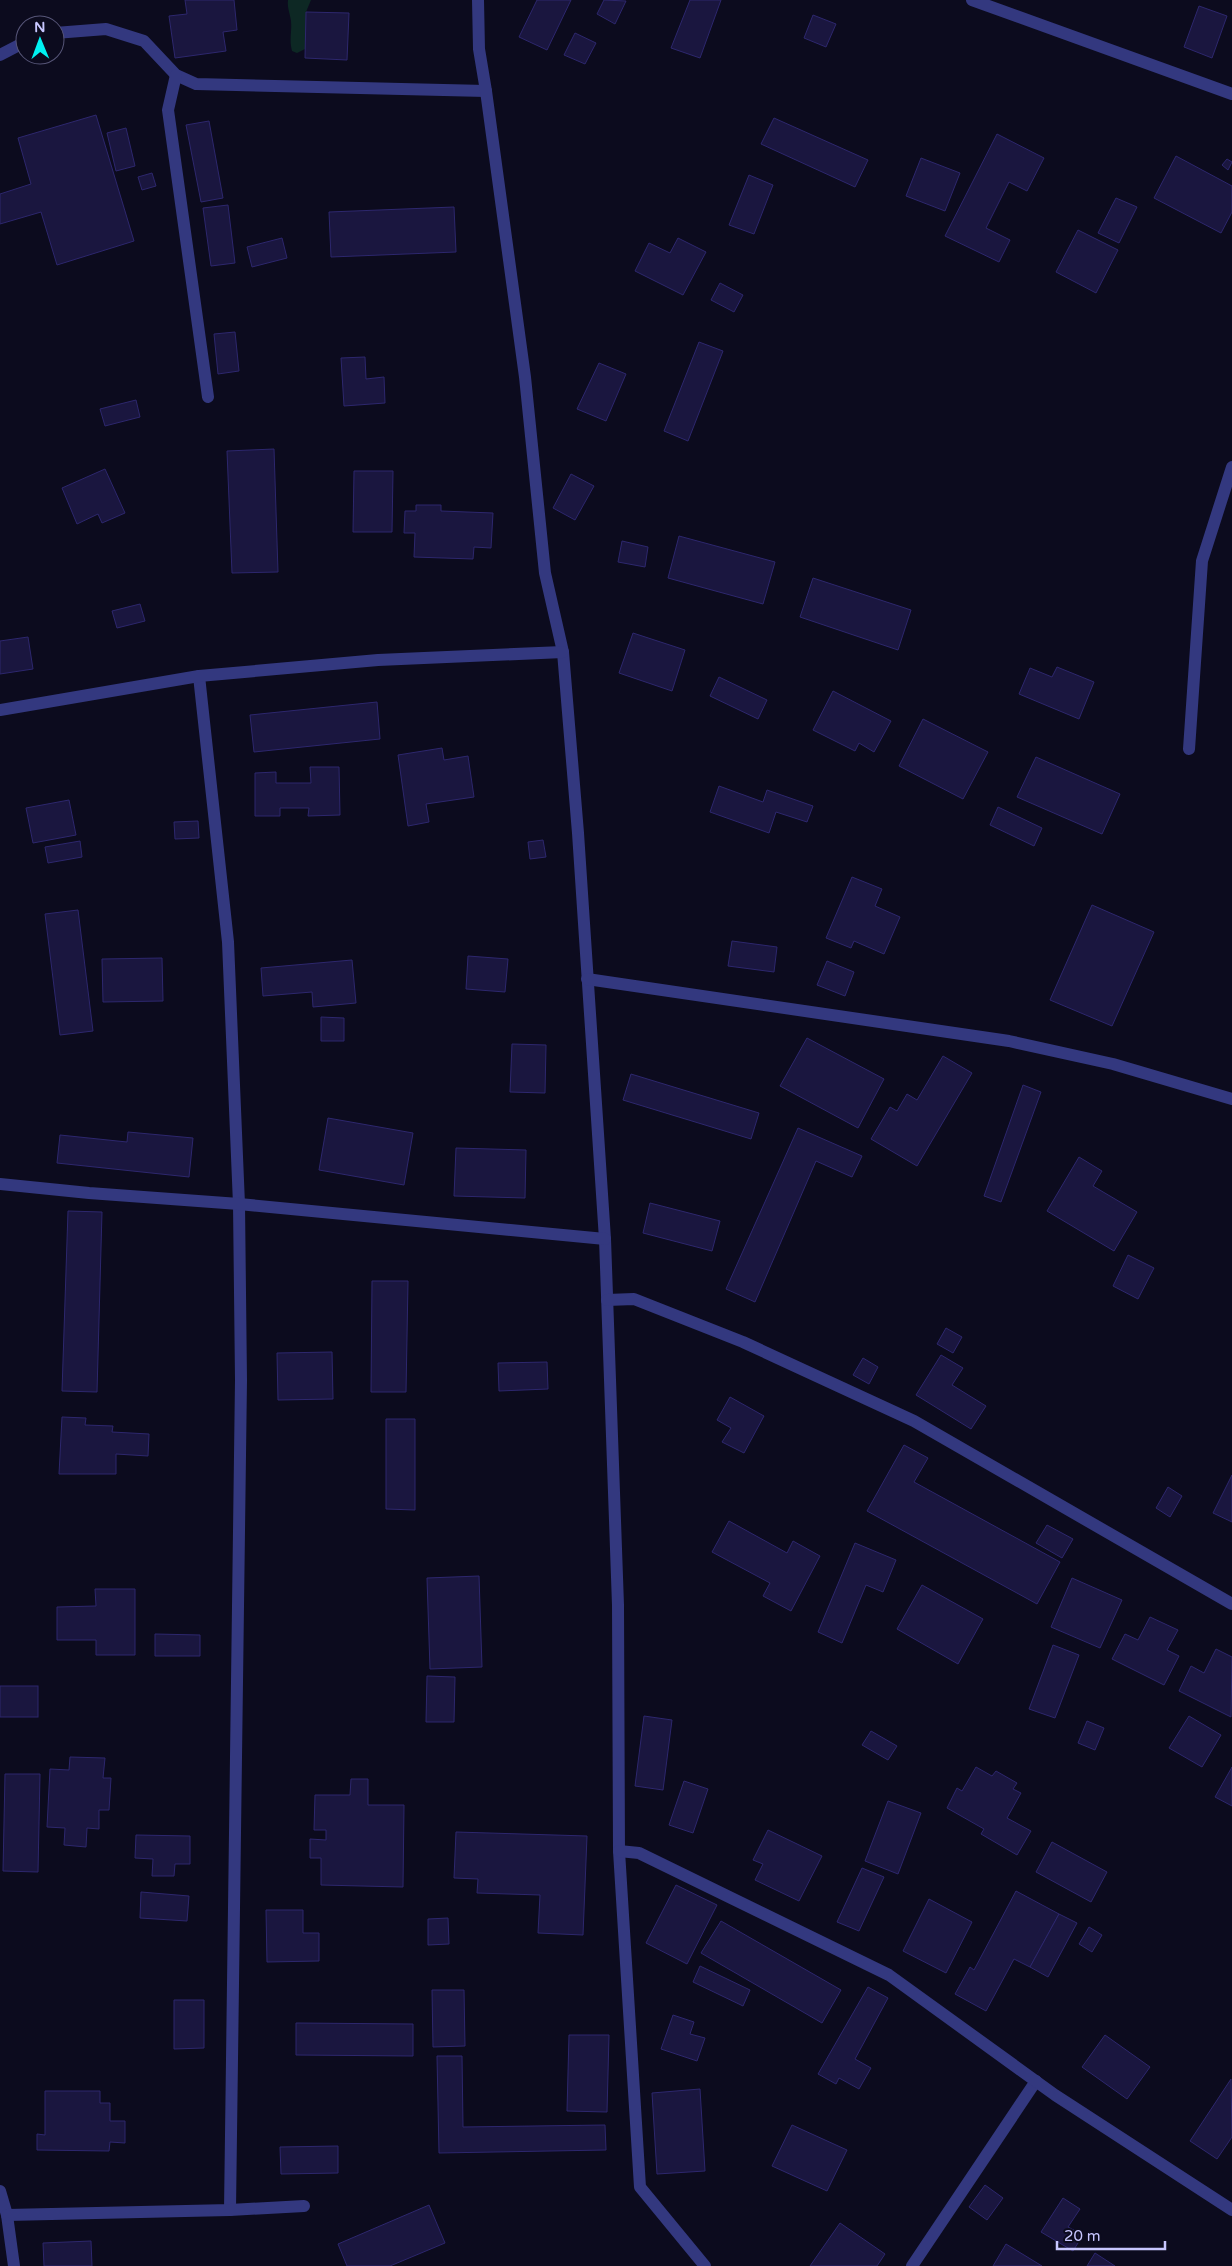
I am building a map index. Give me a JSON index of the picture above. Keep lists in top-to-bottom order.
{
  "scale_bar": "20 m",
  "north": "top"
}
